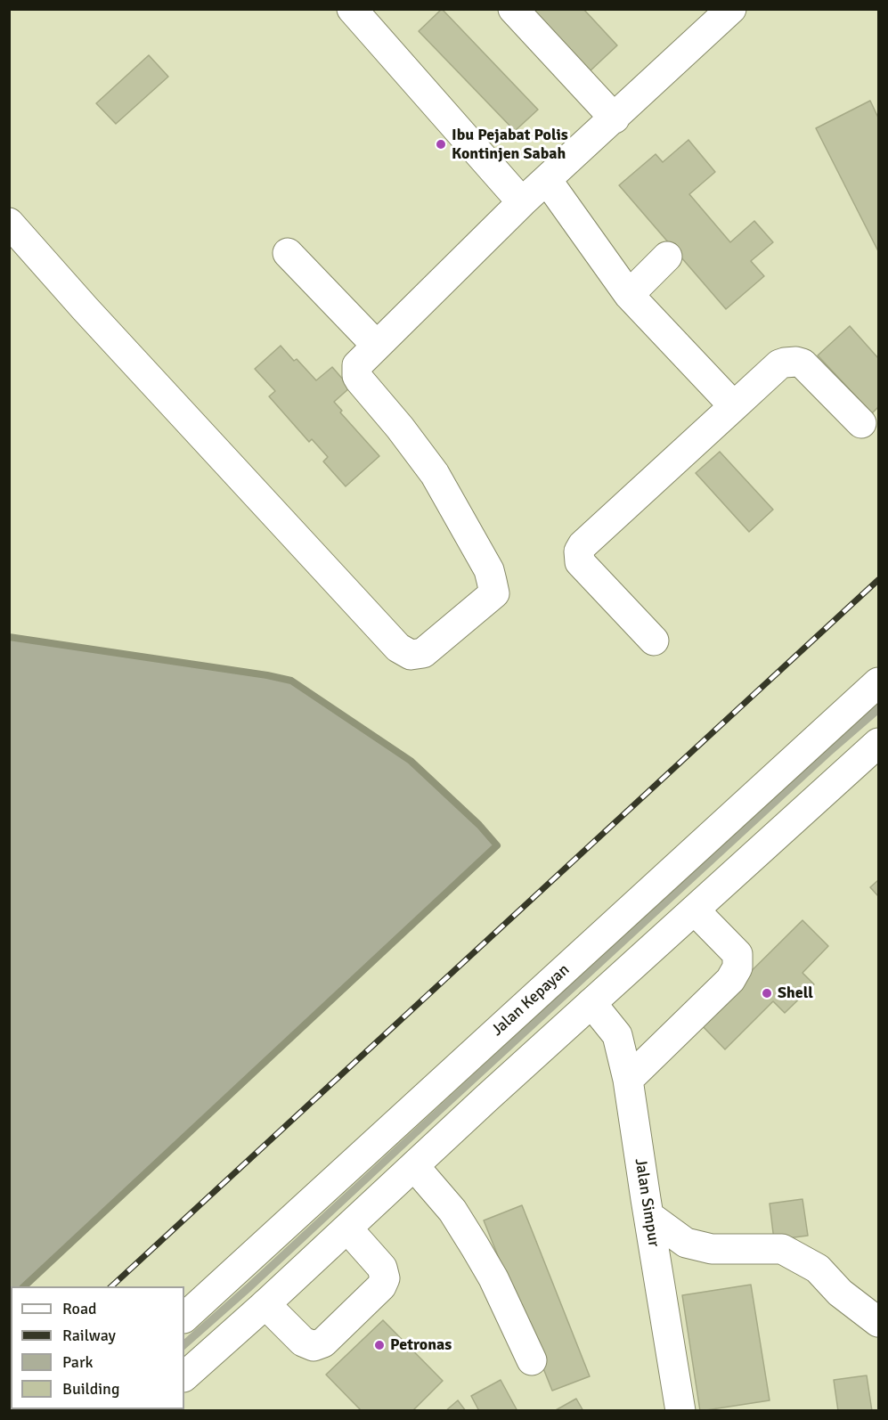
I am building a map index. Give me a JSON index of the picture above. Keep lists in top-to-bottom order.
{
  "streets": {
    "main road": ["Jalan Kepayan", "Jalan Simpur"]
  },
  "places": ["Ibu Pejabat Polis Kontinjen Sabah", "Shell", "Petronas"],
  "legend": [
    "Road",
    "Railway",
    "Park",
    "Building"
  ]
}
